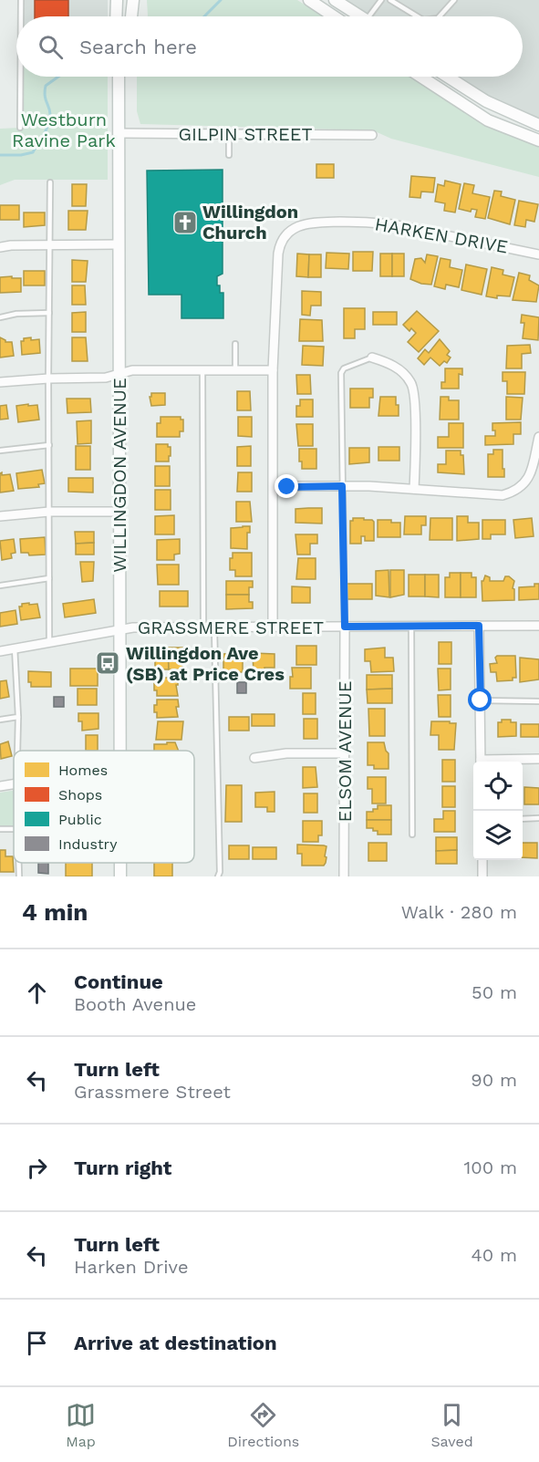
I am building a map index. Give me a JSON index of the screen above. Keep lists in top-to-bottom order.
{
  "streets": {
    "main road": ["WILLINGDON AVENUE"],
    "street": [
      "GILPIN STREET",
      "HARKEN DRIVE",
      "GRASSMERE STREET",
      "ELSOM AVENUE"
    ]
  },
  "crossings": [
    ["GILPIN STREET", "WILLINGDON AVENUE"],
    ["HARKEN DRIVE", "GRASSMERE STREET"],
    ["WILLINGDON AVENUE", "GRASSMERE STREET"],
    ["GRASSMERE STREET", "ELSOM AVENUE"]
  ],
  "parks": ["Westburn Ravine Park"],
  "places": {
    "church": ["Willingdon Church"],
    "bus stop": ["Willingdon Ave (SB) at Price Cres"]
  },
  "legend": [
    "Homes",
    "Shops",
    "Public",
    "Industry"
  ],
  "page": {
    "search": "Search here",
    "heading": ["4 min", "Walk · 280 m"],
    "list": [
      ["Continue", "Booth Avenue", "50 m"],
      ["Turn left", "Grassmere Street", "90 m"],
      ["Turn right", "100 m"],
      ["Turn left", "Harken Drive", "40 m"],
      "Arrive at destination"
    ],
    "nav": ["Map", "Directions", "Saved"]
  }
}
